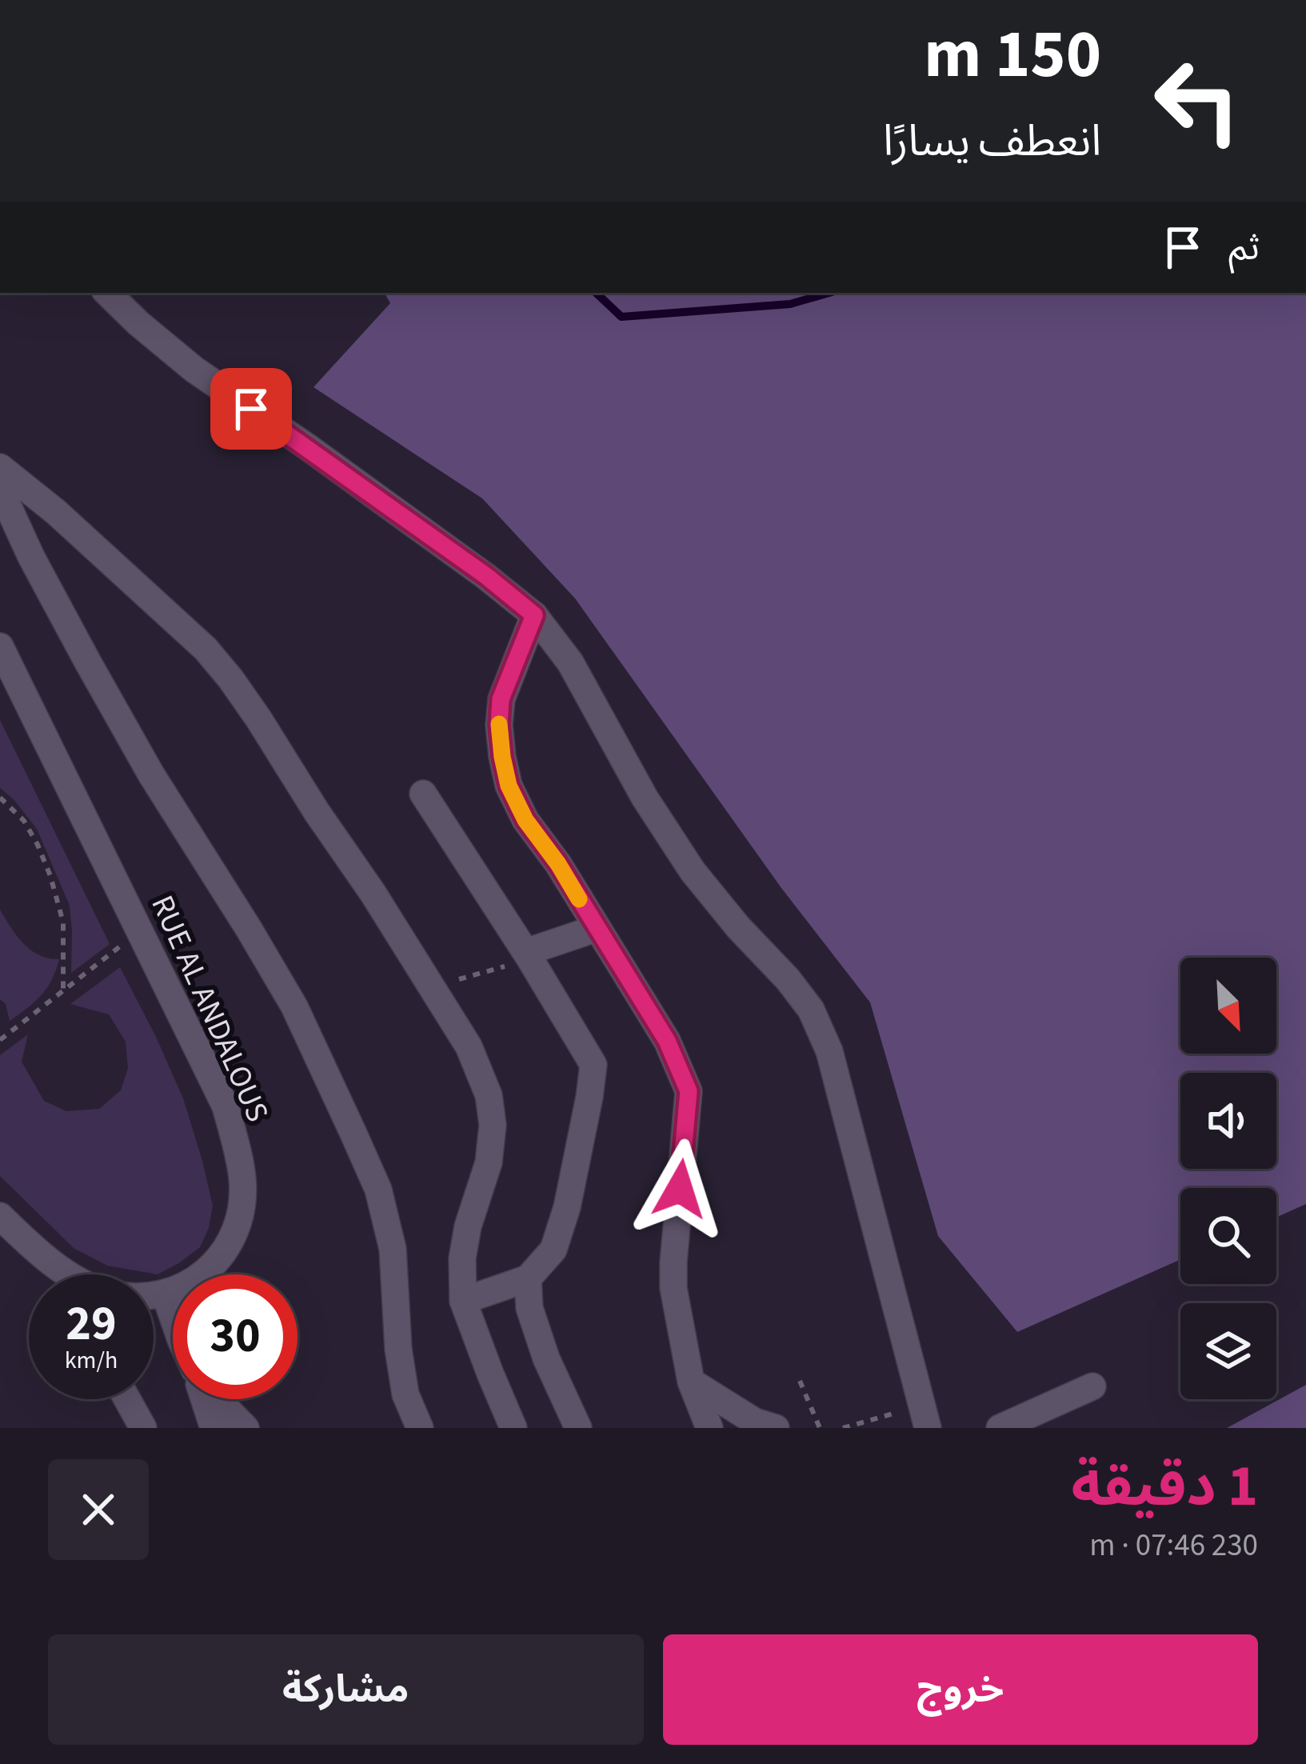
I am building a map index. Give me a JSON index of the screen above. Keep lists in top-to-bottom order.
{
  "streets": {
    "street": ["RUE AL ANDALOUS"]
  },
  "north": "bottom right",
  "page": {
    "turn": ["150 m", "انعطف يسارًا"],
    "then": "ثم",
    "speed": "29 km/h",
    "limit": "30",
    "heading": ["1 دقيقة", "230 m · 07:46"],
    "buttons": ["خروج", "مشاركة"]
  }
}
